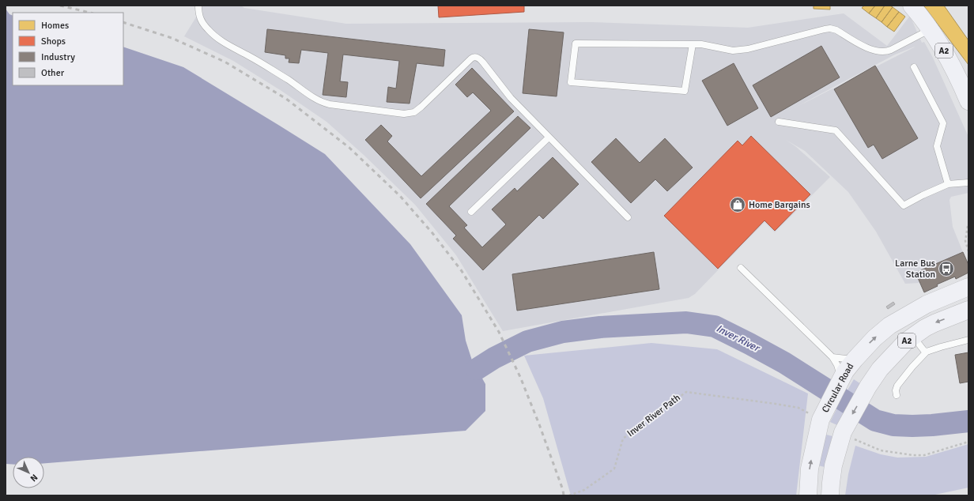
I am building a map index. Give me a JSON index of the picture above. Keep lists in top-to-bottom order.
{
  "streets": {
    "main road": ["A2", "Circular Road"],
    "path": ["Inver River Path"]
  },
  "crossings": [
    ["Circular Road", "Inver River Path"]
  ],
  "water": ["Inver River"],
  "places": {
    "shop": ["Home Bargains"],
    "bus stop": ["Larne Bus Station"]
  },
  "legend": [
    "Homes",
    "Shops",
    "Industry",
    "Other"
  ],
  "north": "bottom right"
}
